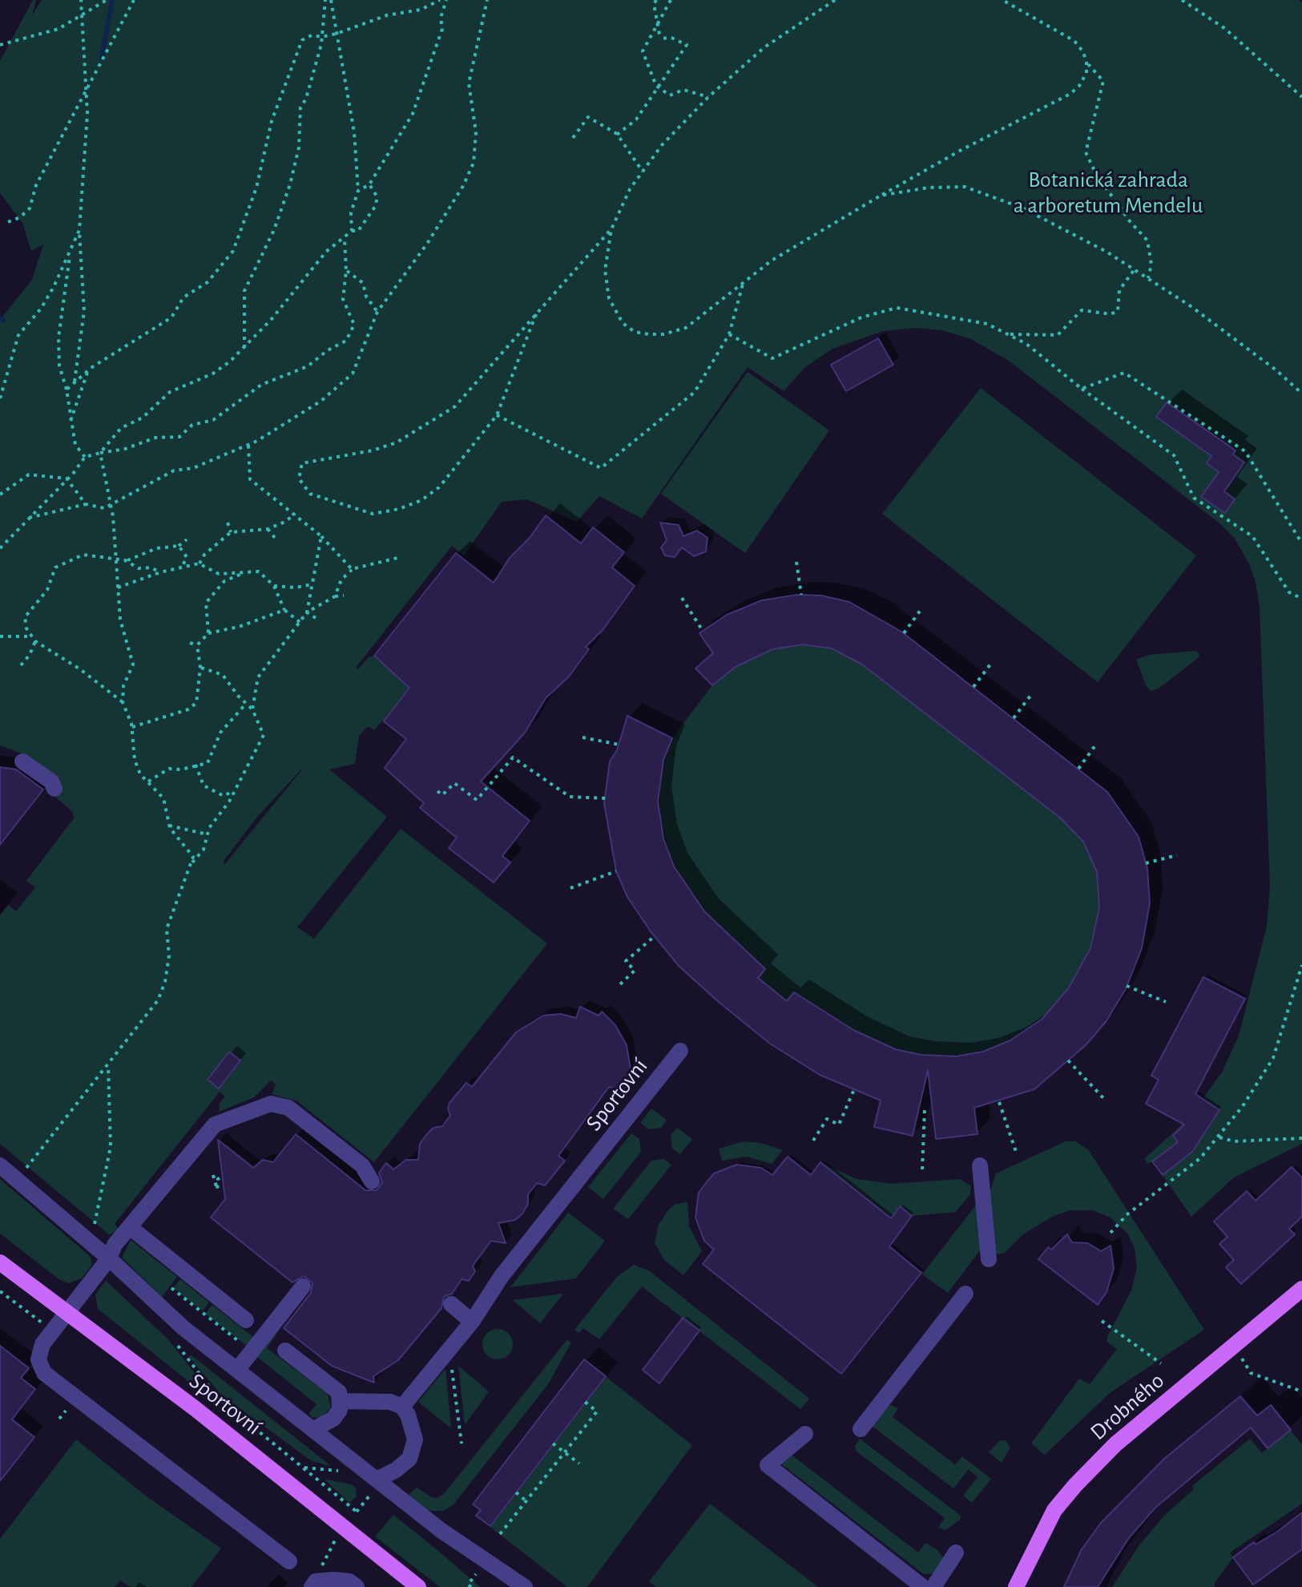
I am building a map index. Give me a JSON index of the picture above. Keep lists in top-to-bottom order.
{
  "streets": {
    "main road": ["Sportovní", "Drobného"]
  },
  "parks": ["Botanická zahrada a arboretum Mendelu"]
}
